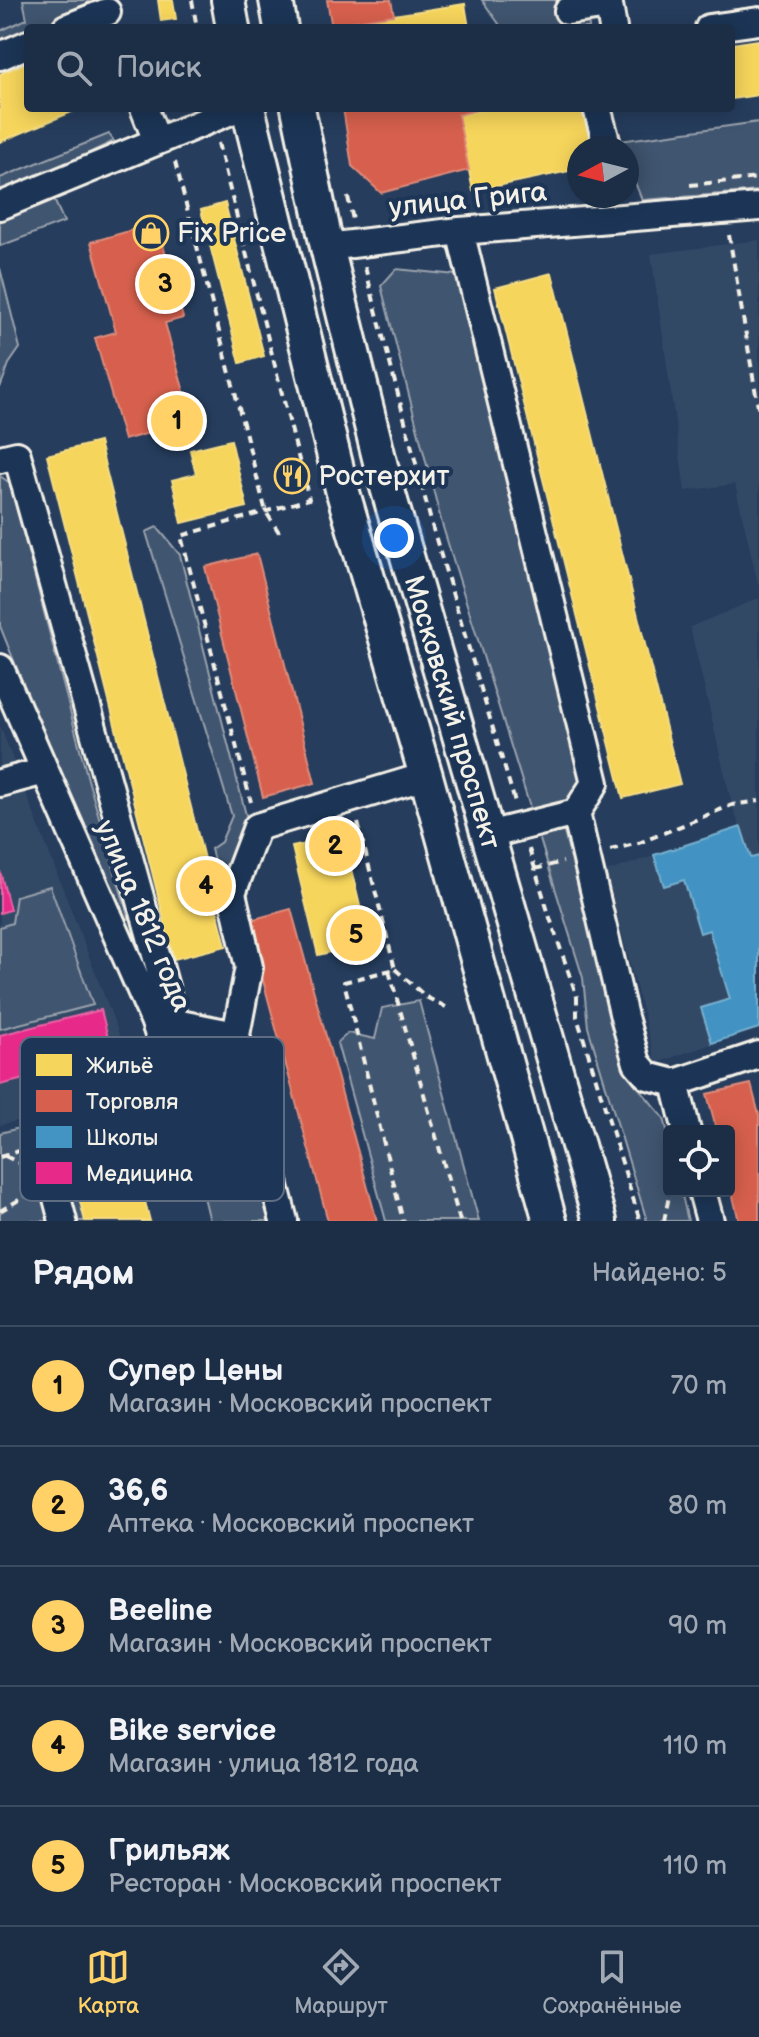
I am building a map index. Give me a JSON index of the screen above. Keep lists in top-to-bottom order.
{
  "streets": {
    "main road": ["Московский проспект"],
    "street": ["улица Грига", "улица 1812 года"]
  },
  "crossings": [
    ["улица Грига", "Московский проспект"]
  ],
  "places": {
    "shop": ["Fix Price"],
    "restaurant": ["Ростерхит"]
  },
  "legend": [
    "Жильё",
    "Торговля",
    "Школы",
    "Медицина"
  ],
  "north": "left",
  "page": {
    "search": "Поиск",
    "pins": [
      "3",
      "1",
      "2",
      "4",
      "5"
    ],
    "heading": ["Рядом", "Найдено: 5"],
    "list": [
      {
        "mark": "1",
        "name": "Супер Цены",
        "note": "Магазин · Московский проспект",
        "value": "70 m"
      },
      {
        "mark": "2",
        "name": "36,6",
        "note": "Аптека · Московский проспект",
        "value": "80 m"
      },
      {
        "mark": "3",
        "name": "Beeline",
        "note": "Магазин · Московский проспект",
        "value": "90 m"
      },
      {
        "mark": "4",
        "name": "Bike service",
        "note": "Магазин · улица 1812 года",
        "value": "110 m"
      },
      {
        "mark": "5",
        "name": "Грильяж",
        "note": "Ресторан · Московский проспект",
        "value": "110 m"
      }
    ],
    "nav": ["Карта", "Маршрут", "Сохранённые"]
  }
}
